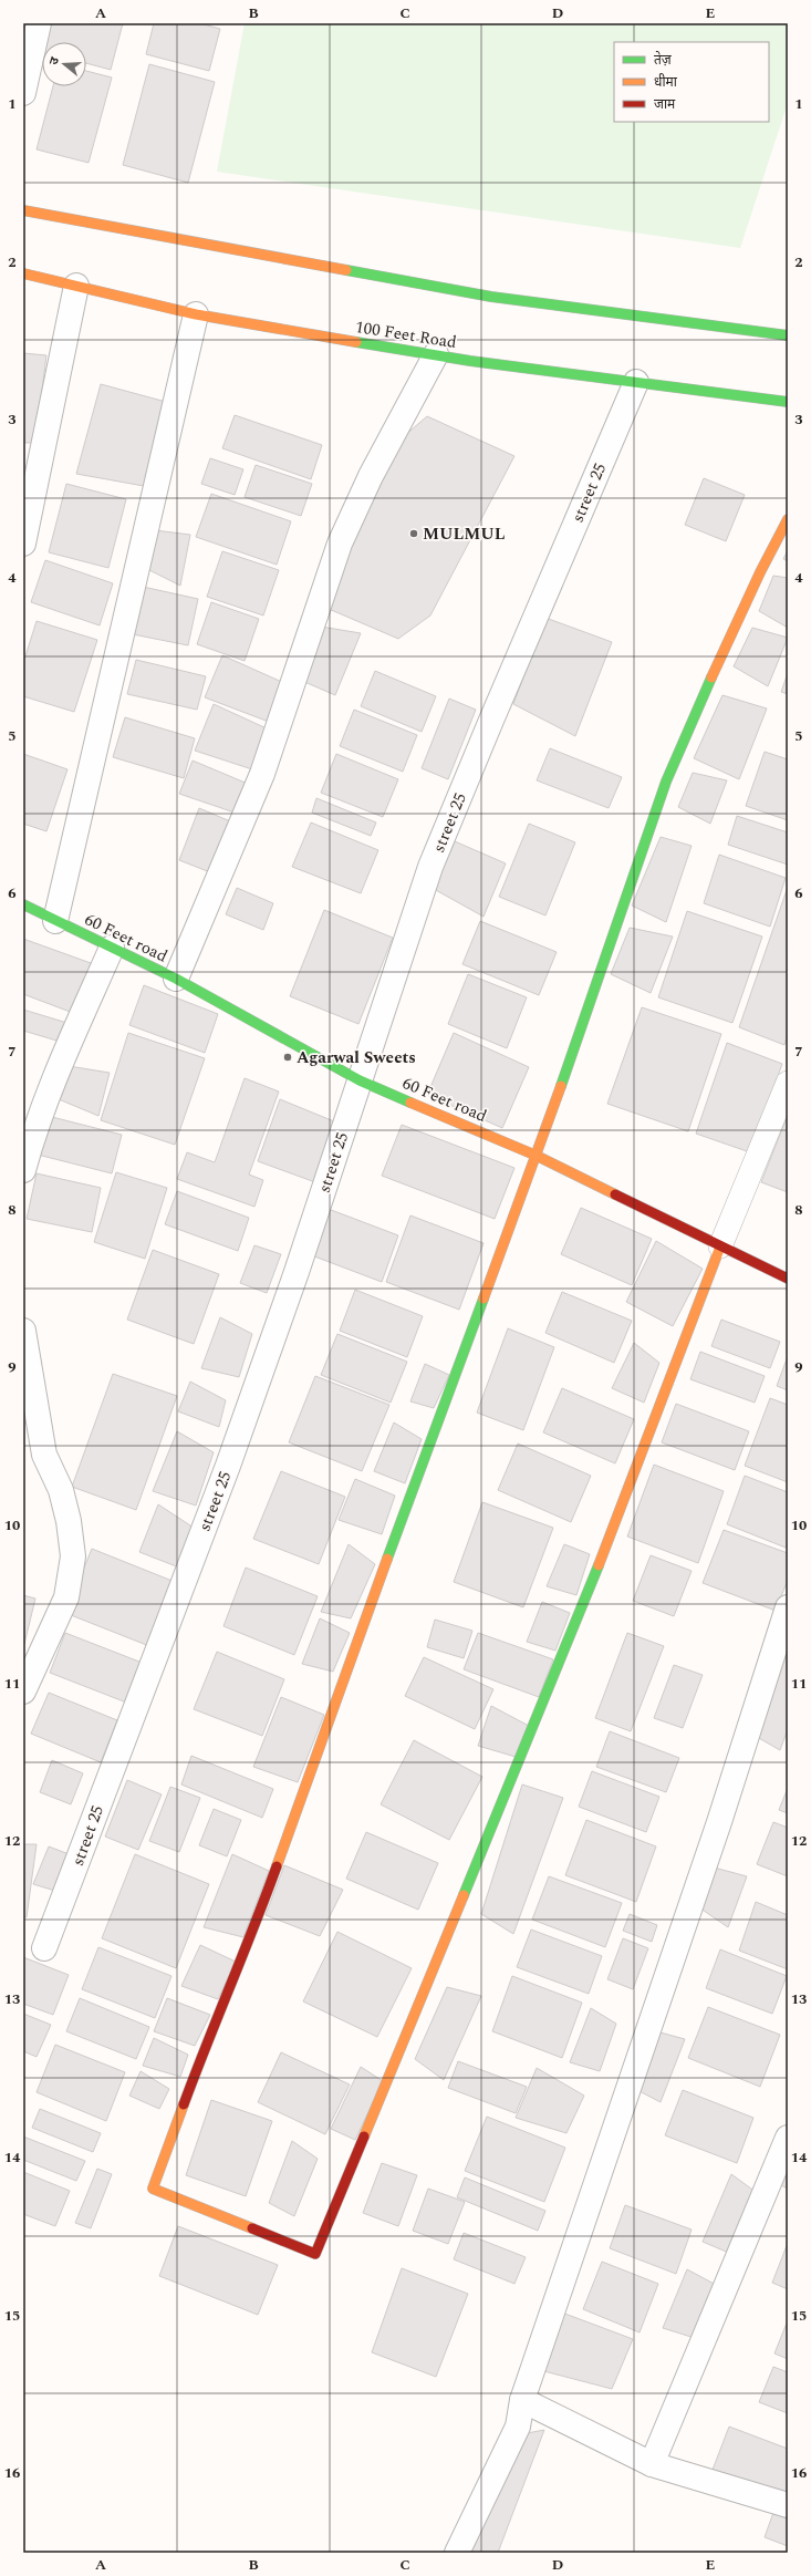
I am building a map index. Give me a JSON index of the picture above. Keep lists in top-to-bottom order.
{
  "streets": {
    "street": ["100 Feet Road", "street 25", "60 Feet road"]
  },
  "crossings": [
    ["100 Feet Road", "street 25"],
    ["street 25", "60 Feet road"]
  ],
  "places": ["MULMUL", "Agarwal Sweets"],
  "legend": ["तेज़", "धीमा", "जाम"],
  "north": "left",
  "grid": {
    "columns": [
      "A",
      "B",
      "C",
      "D",
      "E"
    ],
    "rows": [
      "1",
      "2",
      "3",
      "4",
      "5",
      "6",
      "7",
      "8",
      "9",
      "10",
      "11",
      "12",
      "13",
      "14",
      "15",
      "16"
    ]
  }
}
